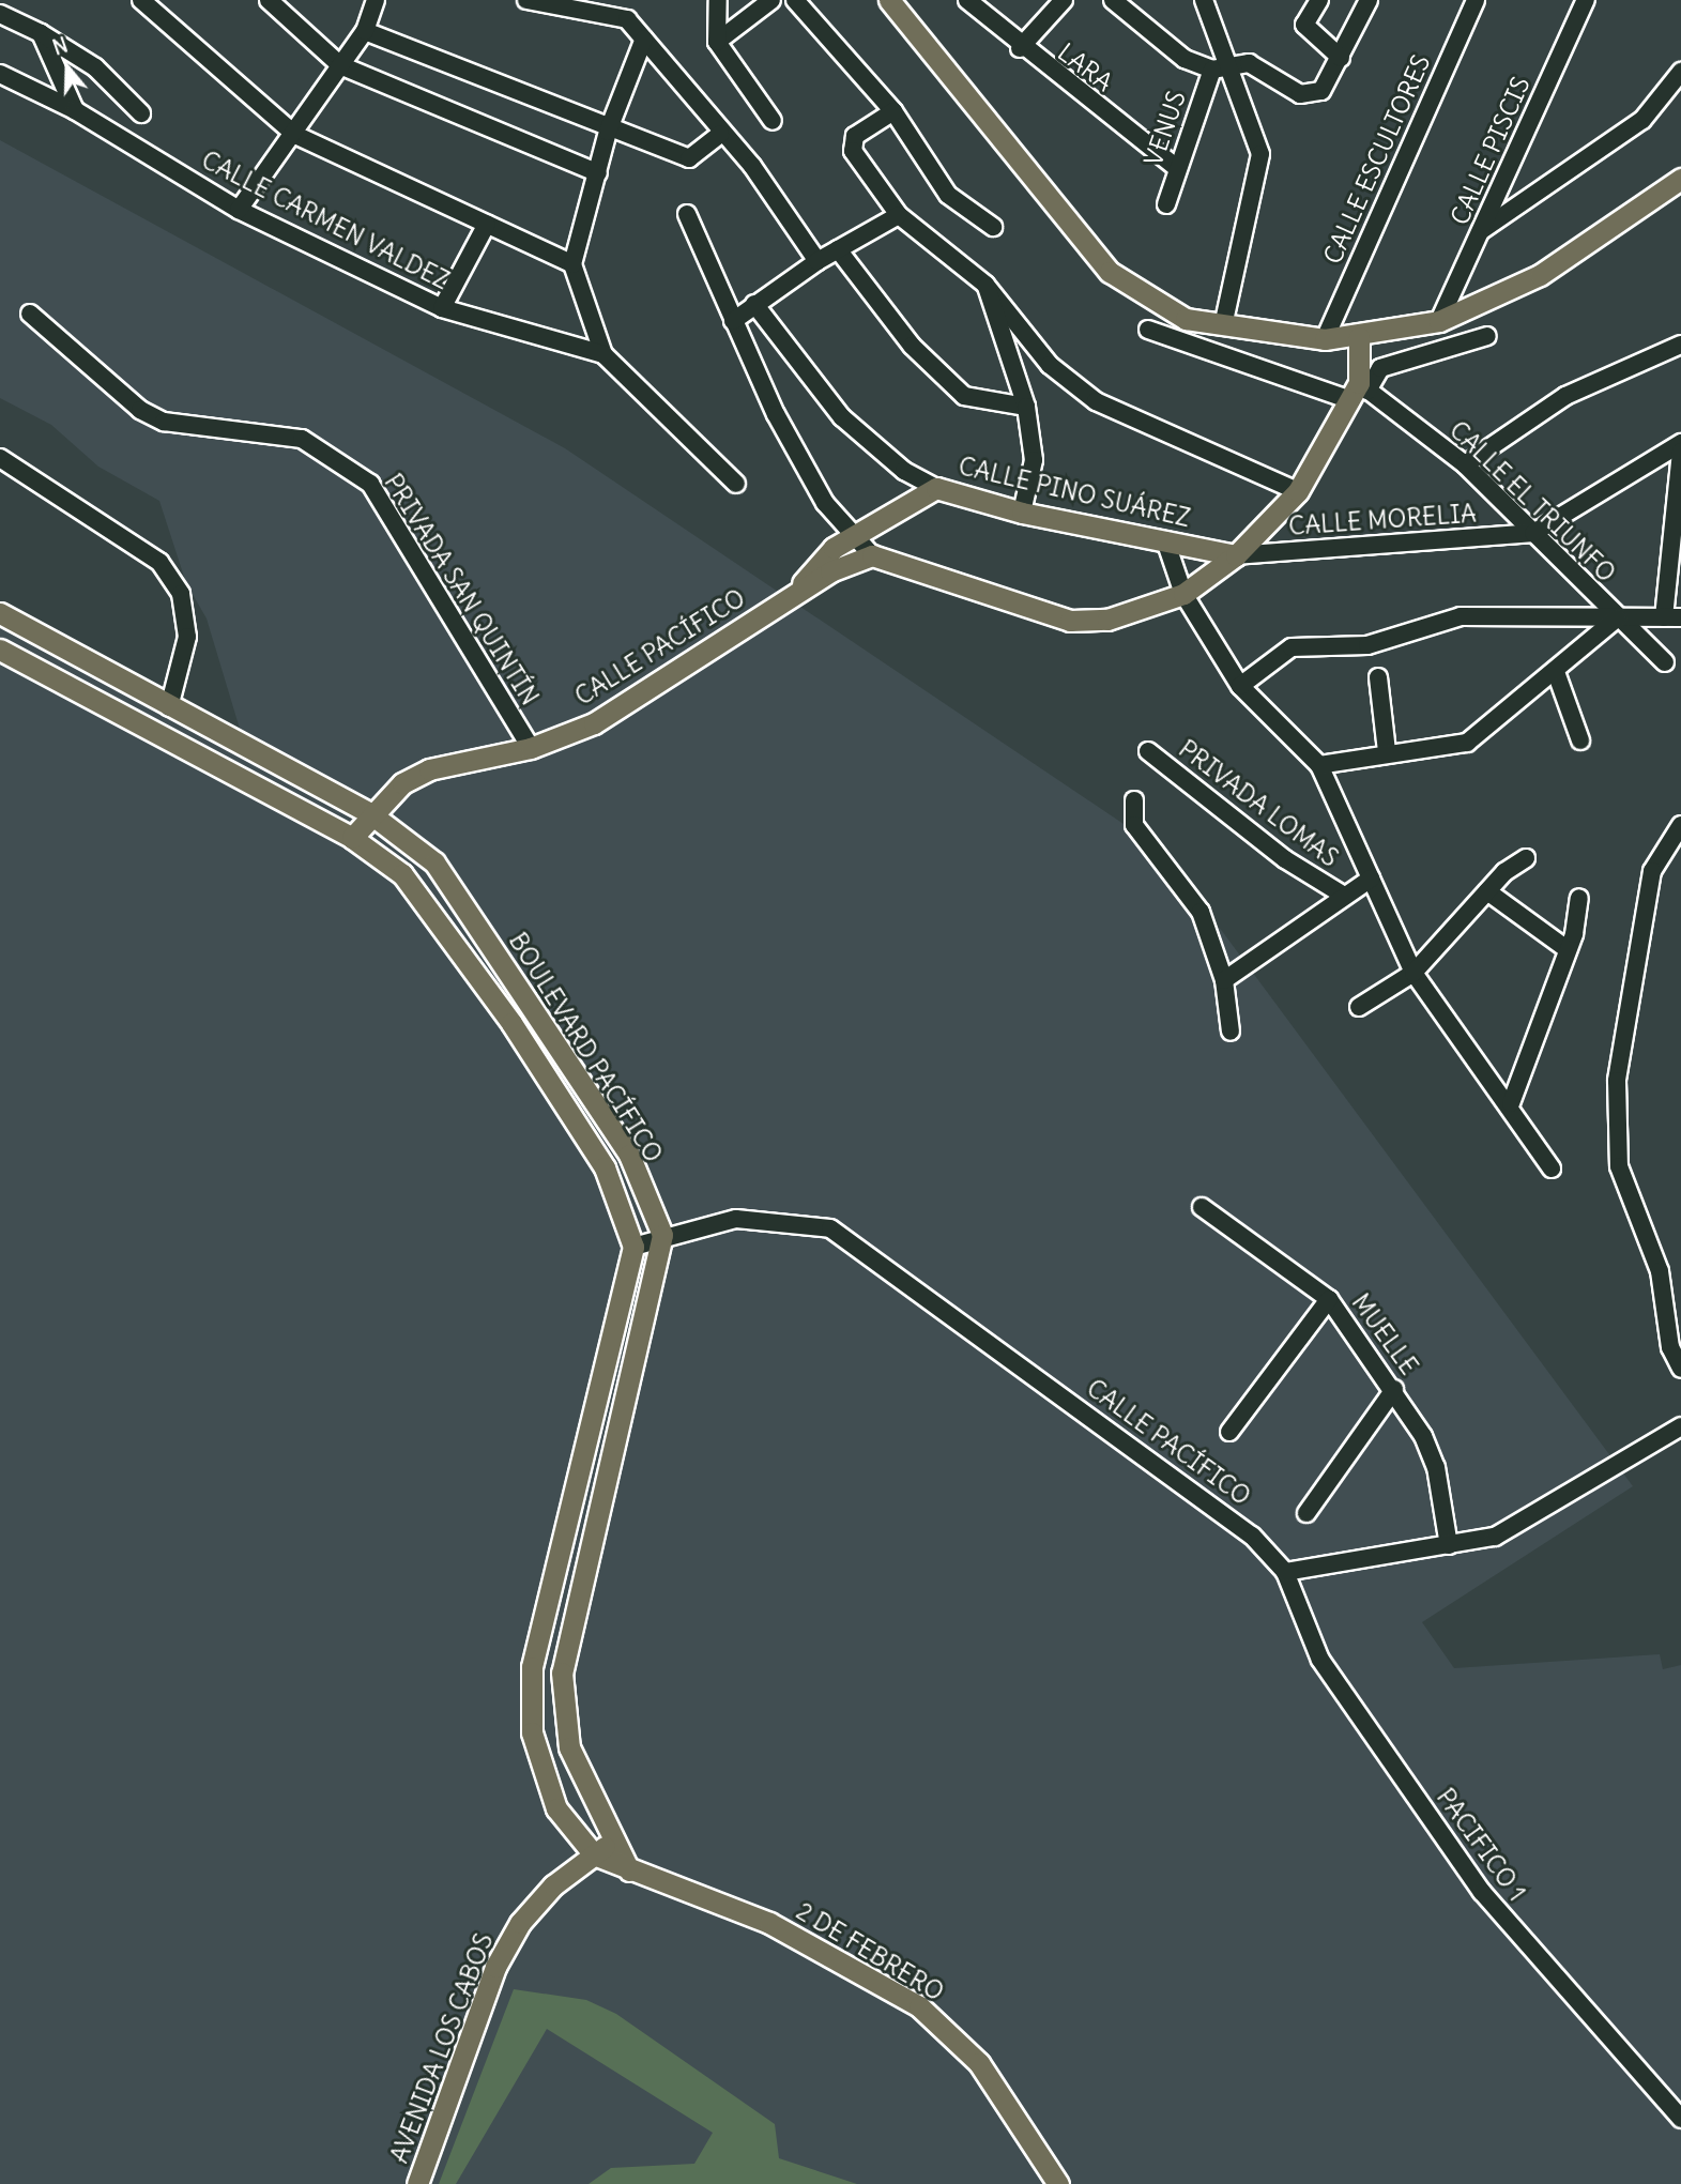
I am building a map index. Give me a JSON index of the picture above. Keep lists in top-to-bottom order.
{
  "streets": {
    "main road": [
      "CALLE PINO SUÁREZ",
      "CALLE PACÍFICO",
      "BOULEVARD PACÍFICO",
      "2 DE FEBRERO",
      "AVENIDA LOS CABOS"
    ],
    "street": [
      "LARA",
      "VENUS",
      "CALLE PISCIS",
      "CALLE ESCULTORES",
      "CALLE CARMEN VALDEZ",
      "CALLE EL TRIUNFO",
      "CALLE MORELIA",
      "PRIVADA SAN QUINTÍN",
      "PRIVADA LOMAS",
      "MUELLE",
      "PACIFICO 1"
    ]
  },
  "crossings": [
    ["LARA", "VENUS"],
    ["CALLE PINO SUÁREZ", "CALLE MORELIA"],
    ["CALLE PINO SUÁREZ", "CALLE PACÍFICO"],
    ["CALLE EL TRIUNFO", "CALLE MORELIA"],
    ["PRIVADA SAN QUINTÍN", "CALLE PACÍFICO"],
    ["CALLE PACÍFICO", "BOULEVARD PACÍFICO"],
    ["CALLE PACÍFICO", "PACIFICO 1"],
    ["2 DE FEBRERO", "AVENIDA LOS CABOS"]
  ],
  "north": "top"
}
